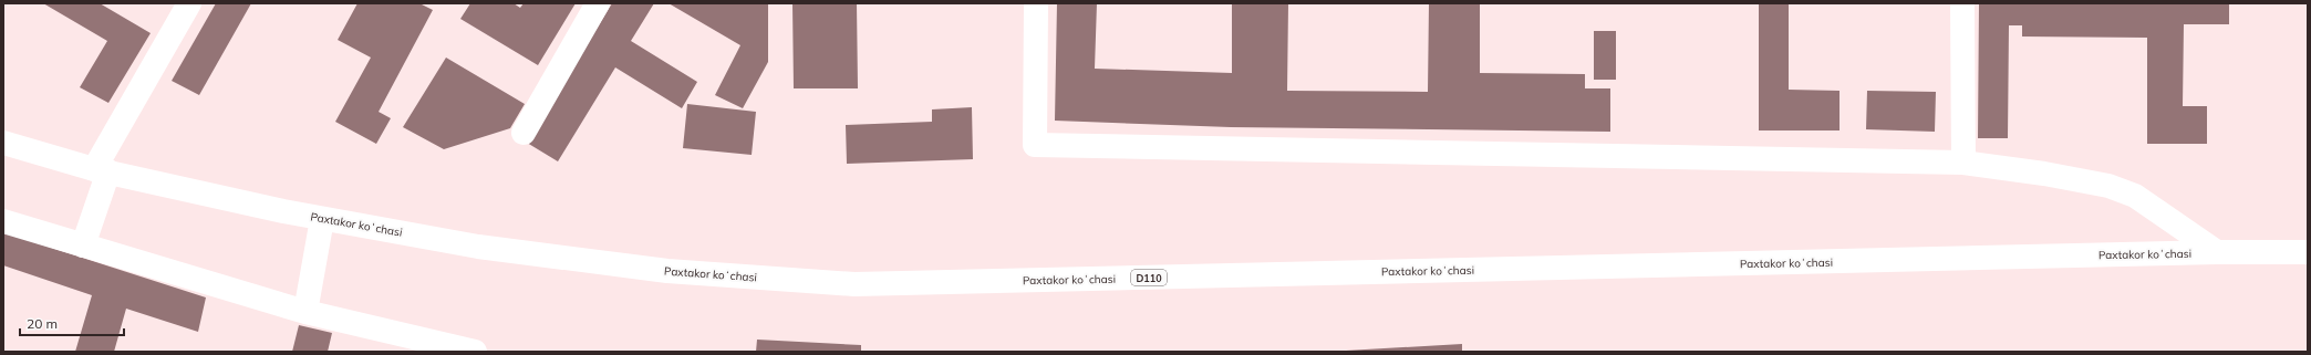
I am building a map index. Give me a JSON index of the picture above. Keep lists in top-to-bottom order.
{
  "streets": {
    "main road": ["Paxtakor koʻchasi", "D110"]
  },
  "scale_bar": "20 m"
}
